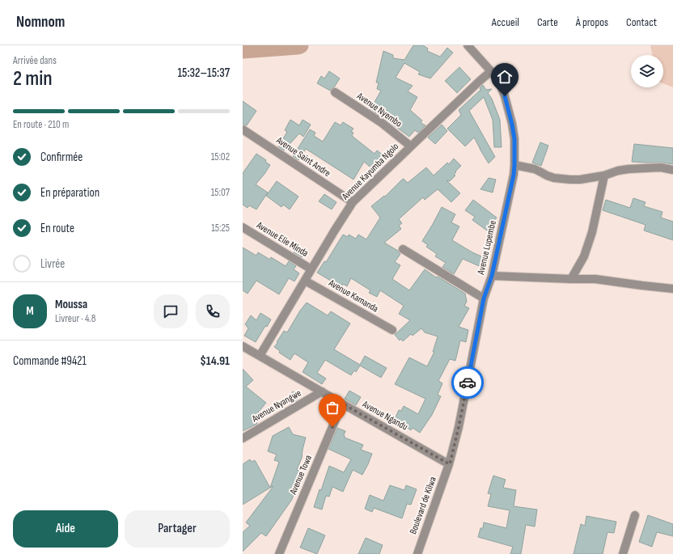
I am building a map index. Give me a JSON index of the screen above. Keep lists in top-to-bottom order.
{
  "streets": {
    "street": [
      "Avenue Nyembo",
      "Avenue Saint Andre",
      "Avenue Kayumba Ngolo",
      "Avenue Elie Minda",
      "Avenue Lupembe",
      "Avenue Kamanda",
      "Avenue Nyangwe",
      "Avenue Ngandu",
      "Avenue Towa",
      "Boulevard de Kilwa"
    ]
  },
  "crossings": [
    ["Avenue Nyembo", "Avenue Kayumba Ngolo"],
    ["Avenue Saint Andre", "Avenue Kayumba Ngolo"],
    ["Avenue Kayumba Ngolo", "Avenue Elie Minda"],
    ["Avenue Kayumba Ngolo", "Avenue Lupembe"],
    ["Avenue Kayumba Ngolo", "Avenue Kamanda"],
    ["Avenue Kayumba Ngolo", "Avenue Ngandu"],
    ["Avenue Lupembe", "Avenue Ngandu"],
    ["Avenue Lupembe", "Boulevard de Kilwa"],
    ["Avenue Nyangwe", "Avenue Ngandu"],
    ["Avenue Ngandu", "Avenue Towa"],
    ["Avenue Ngandu", "Boulevard de Kilwa"]
  ],
  "page": {
    "header": "Nomnom",
    "nav": [
      "Accueil",
      "Carte",
      "À propos",
      "Contact"
    ],
    "heading": ["2 min", "Arrivée dans", "15:32–15:37"],
    "panel": [
      "Moussa",
      "Livreur · 4.8",
      "Commande #9421",
      "$14.91"
    ],
    "bar": "En route · 210 m",
    "list": [
      ["Confirmée", "15:02"],
      ["En préparation", "15:07"],
      ["En route", "15:25"],
      "Livrée"
    ],
    "round": "M",
    "buttons": ["Aide", "Partager"]
  }
}
